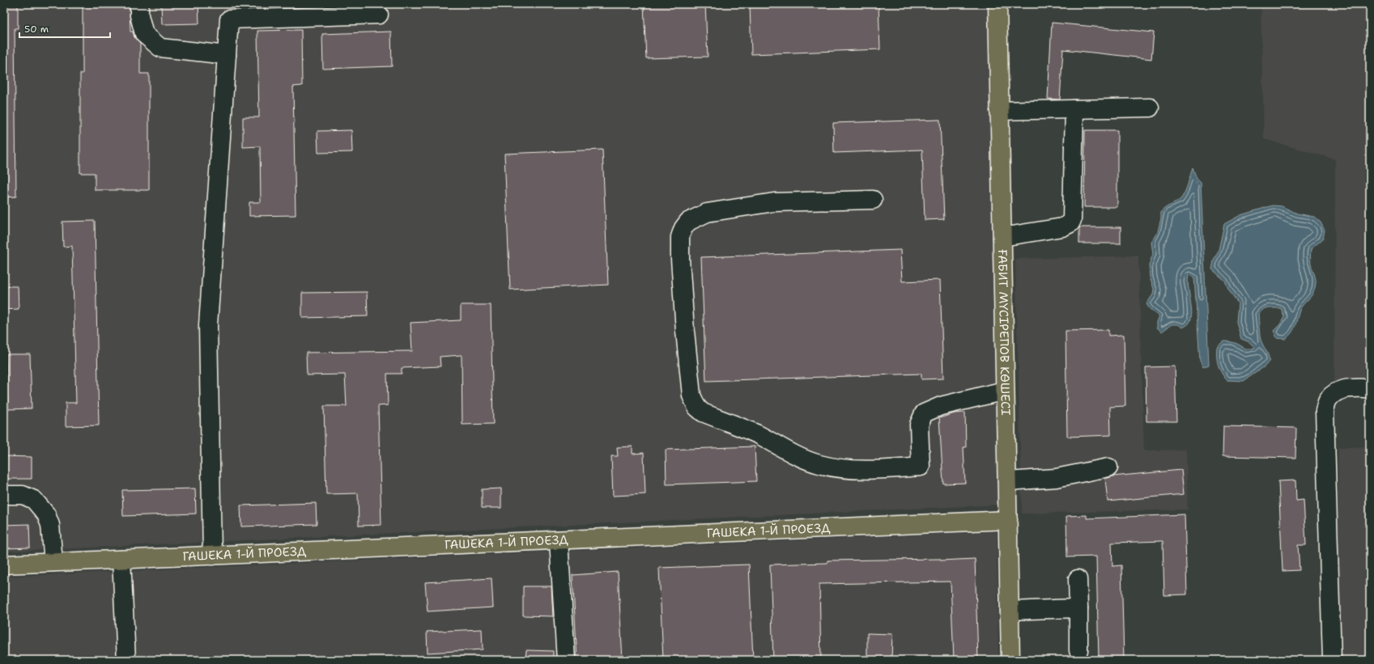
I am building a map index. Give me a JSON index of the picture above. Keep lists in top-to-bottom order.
{
  "streets": {
    "main road": ["ҒАБИТ МҮСІРЕПОВ КӨШЕСІ", "ГАШЕКА 1-Й ПРОЕЗД"]
  },
  "crossings": [
    ["ҒАБИТ МҮСІРЕПОВ КӨШЕСІ", "ГАШЕКА 1-Й ПРОЕЗД"]
  ],
  "scale_bar": "50 m"
}
